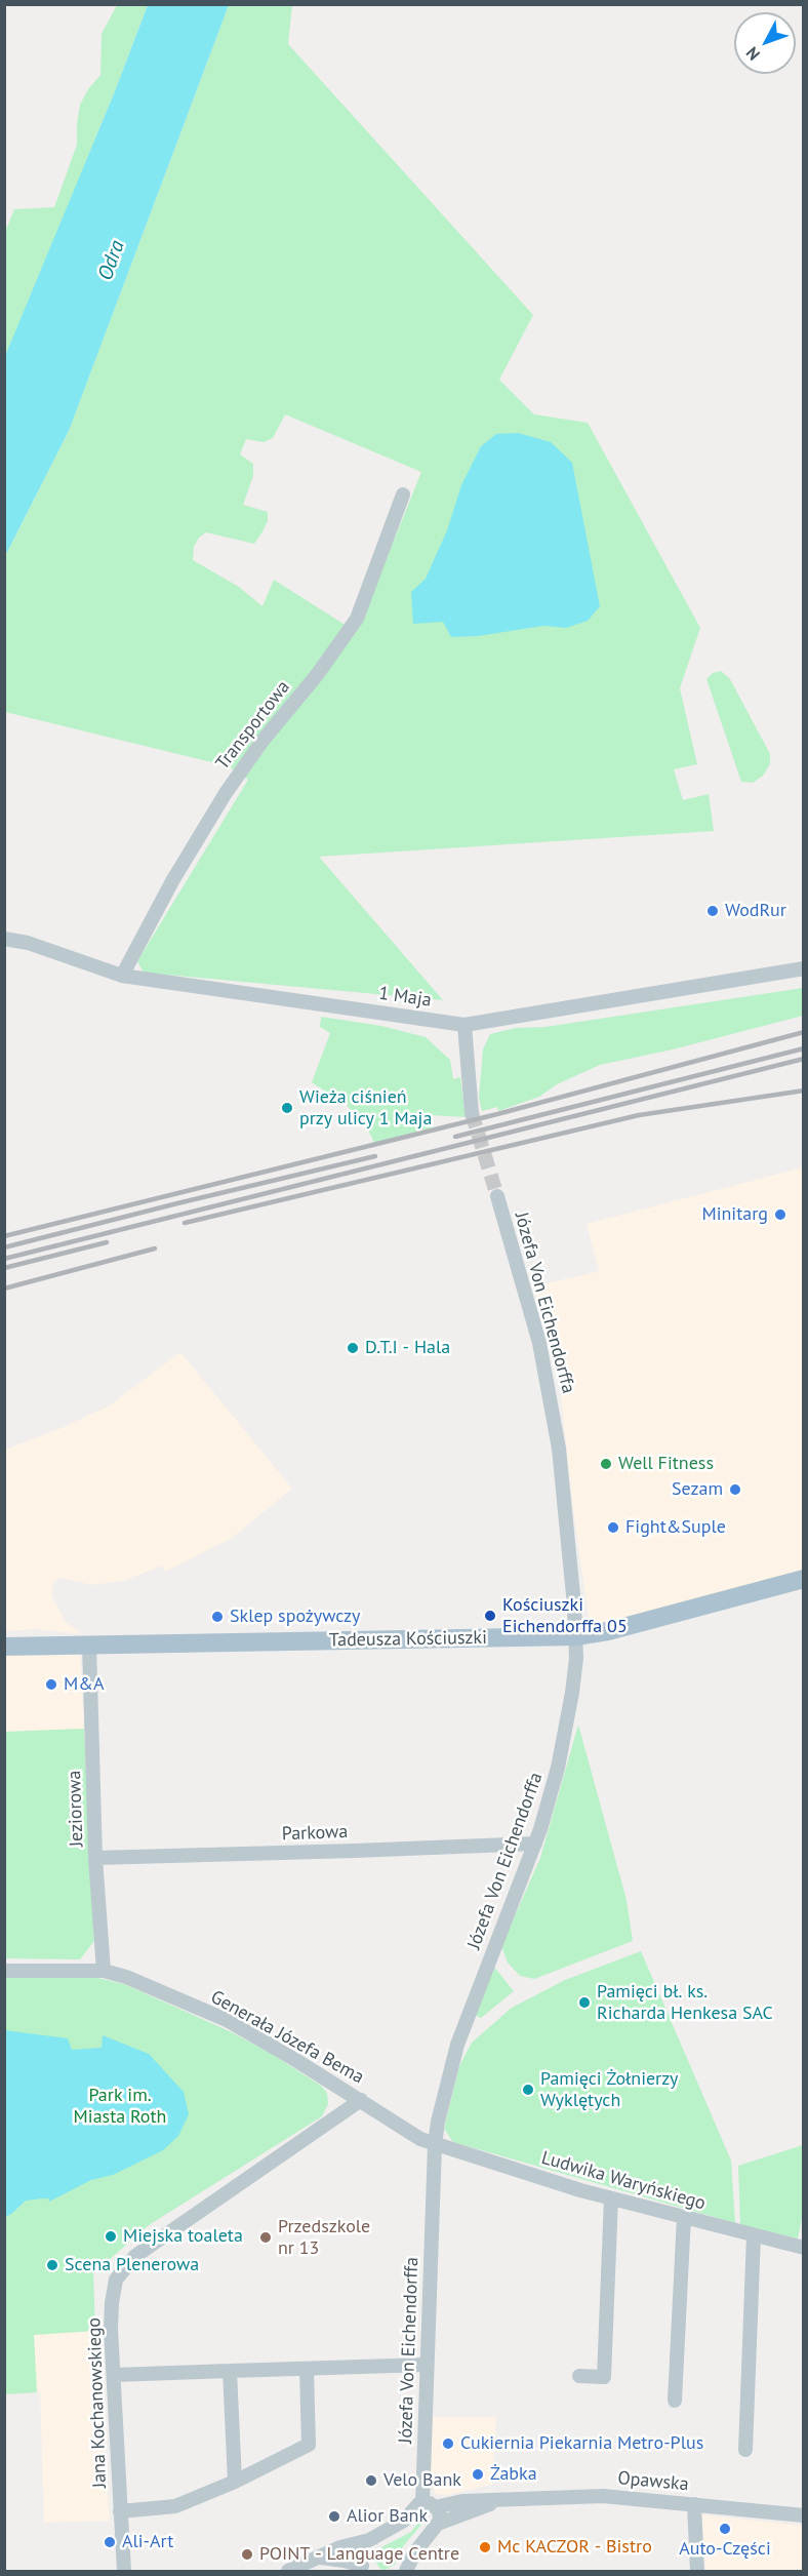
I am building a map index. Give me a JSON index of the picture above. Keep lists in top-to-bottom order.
{
  "streets": {
    "main road": ["Tadeusza Kościuszki"],
    "street": [
      "Transportowa",
      "1 Maja",
      "Józefa Von Eichendorffa",
      "Jeziorowa",
      "Parkowa",
      "Generała Józefa Bema",
      "Ludwika Waryńskiego",
      "Jana Kochanowskiego",
      "Opawska"
    ]
  },
  "crossings": [
    ["Transportowa", "1 Maja"],
    ["Józefa Von Eichendorffa", "Tadeusza Kościuszki"],
    ["Józefa Von Eichendorffa", "Parkowa"],
    ["Józefa Von Eichendorffa", "Generała Józefa Bema"],
    ["Józefa Von Eichendorffa", "Ludwika Waryńskiego"],
    ["Józefa Von Eichendorffa", "Opawska"],
    ["Tadeusza Kościuszki", "Jeziorowa"],
    ["Jeziorowa", "Parkowa"],
    ["Jeziorowa", "Generała Józefa Bema"],
    ["Generała Józefa Bema", "Ludwika Waryńskiego"],
    ["Generała Józefa Bema", "Jana Kochanowskiego"]
  ],
  "water": ["Odra"],
  "parks": ["Park im. Miasta Roth"],
  "places": [
    "WodRur",
    "Wieża ciśnień przy ulicy 1 Maja",
    "Minitarg",
    "D.T.I - Hala",
    "Well Fitness",
    "Sezam",
    "Fight&Suple",
    "Kościuszki Eichendorffa 05",
    "Sklep spożywczy",
    "M&A",
    "Pamięci bł. ks. Richarda Henkesa SAC",
    "Pamięci Żołnierzy Wyklętych",
    "Miejska toaleta",
    "Przedszkole nr 13",
    "Scena Plenerowa",
    "Cukiernia Piekarnia Metro-Plus",
    "Żabka",
    "Velo Bank",
    "Alior Bank",
    "Auto-Części",
    "Ali-Art",
    "Mc KACZOR - Bistro",
    "POINT - Language Centre"
  ],
  "north": "bottom left"
}
